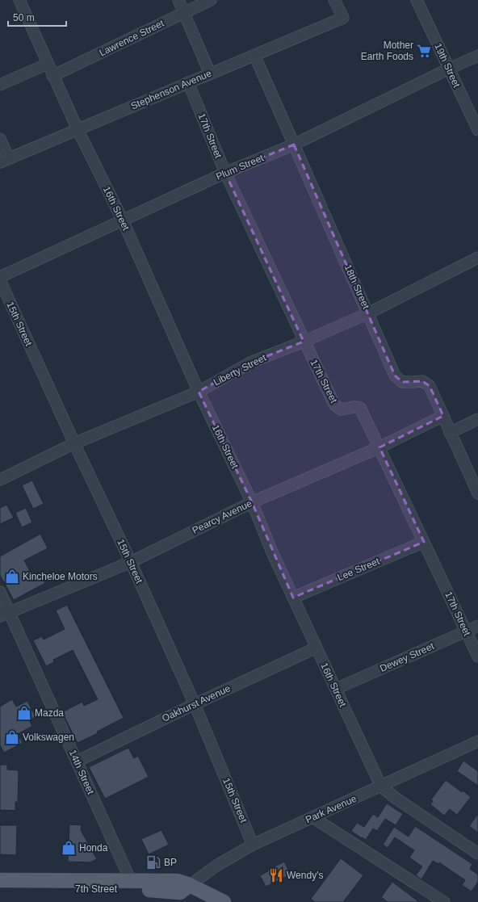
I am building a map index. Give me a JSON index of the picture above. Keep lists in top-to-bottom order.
{
  "streets": {
    "main road": ["7th Street"],
    "street": [
      "Lawrence Street",
      "19th Street",
      "Stephenson Avenue",
      "17th Street",
      "Plum Street",
      "16th Street",
      "18th Street",
      "15th Street",
      "Liberty Street",
      "Pearcy Avenue",
      "Lee Street",
      "Dewey Street",
      "Oakhurst Avenue",
      "14th Street",
      "Park Avenue"
    ]
  },
  "crossings": [
    ["Lawrence Street", "16th Street"],
    ["19th Street", "Plum Street"],
    ["Stephenson Avenue", "17th Street"],
    ["Stephenson Avenue", "16th Street"],
    ["Stephenson Avenue", "18th Street"],
    ["17th Street", "Plum Street"],
    ["17th Street", "Liberty Street"],
    ["17th Street", "Pearcy Avenue"],
    ["17th Street", "Lee Street"],
    ["17th Street", "Dewey Street"],
    ["Plum Street", "16th Street"],
    ["Plum Street", "18th Street"],
    ["16th Street", "Liberty Street"],
    ["16th Street", "Pearcy Avenue"],
    ["16th Street", "Lee Street"],
    ["16th Street", "Dewey Street"],
    ["16th Street", "Oakhurst Avenue"],
    ["16th Street", "Park Avenue"],
    ["18th Street", "Liberty Street"],
    ["18th Street", "Pearcy Avenue"],
    ["15th Street", "Liberty Street"],
    ["15th Street", "Pearcy Avenue"],
    ["15th Street", "Oakhurst Avenue"],
    ["15th Street", "Park Avenue"],
    ["Pearcy Avenue", "14th Street"],
    ["Oakhurst Avenue", "14th Street"],
    ["14th Street", "7th Street"],
    ["Park Avenue", "7th Street"]
  ],
  "places": {
    "supermarket": ["Mother Earth Foods"],
    "shop": [
      "Kincheloe Motors",
      "Mazda",
      "Volkswagen",
      "Honda"
    ],
    "fuel station": ["BP"],
    "restaurant": ["Wendy's"]
  },
  "scale_bar": "50 m"
}
